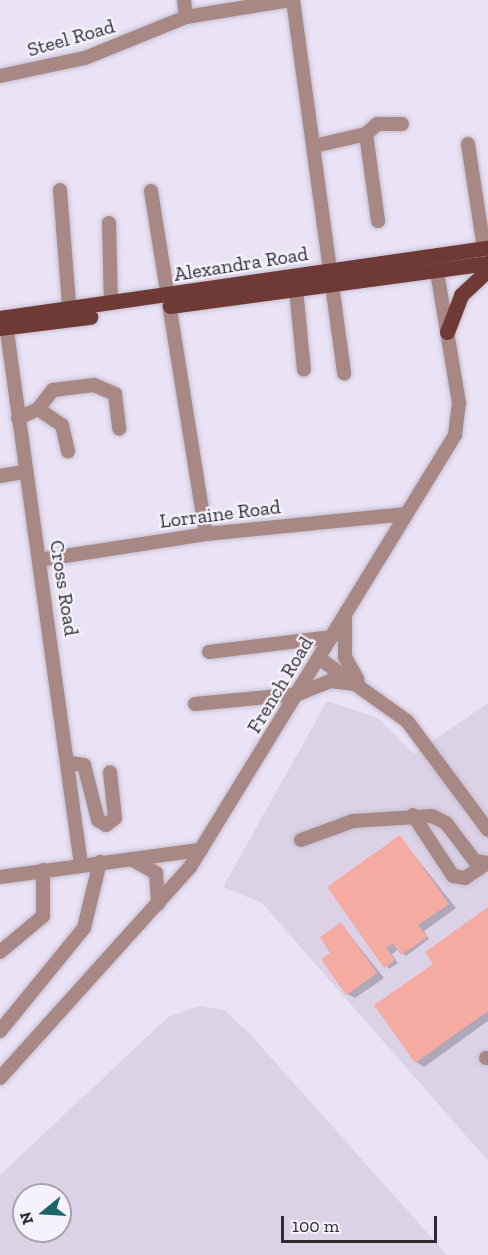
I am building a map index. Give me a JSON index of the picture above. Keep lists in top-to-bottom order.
{
  "streets": {
    "main road": ["Alexandra Road"],
    "street": [
      "Steel Road",
      "Lorraine Road",
      "Cross Road",
      "French Road"
    ]
  },
  "crossings": [
    ["Alexandra Road", "Cross Road"],
    ["Alexandra Road", "French Road"],
    ["Lorraine Road", "Cross Road"],
    ["Lorraine Road", "French Road"]
  ],
  "scale_bar": "100 m",
  "north": "left"
}
